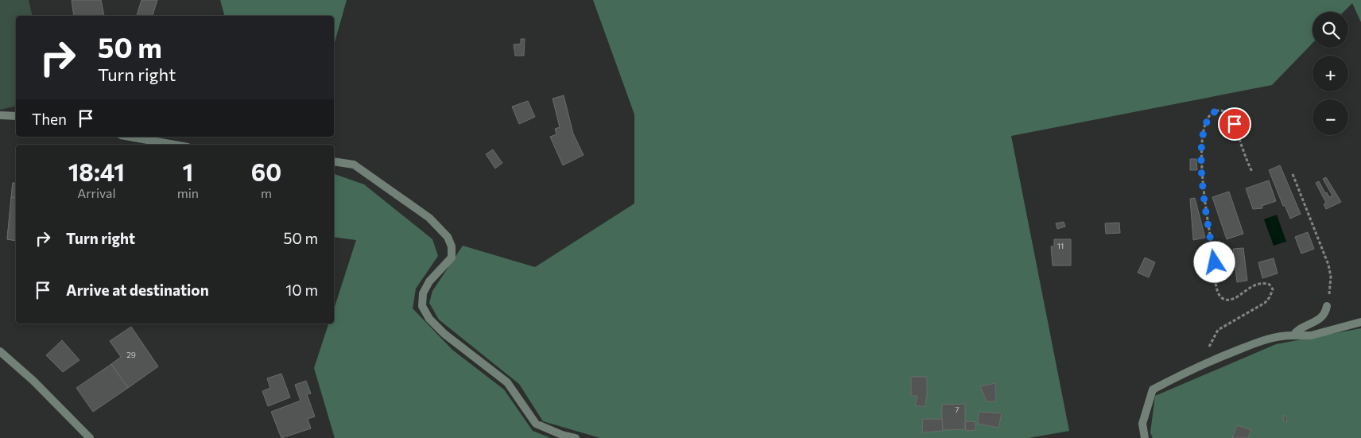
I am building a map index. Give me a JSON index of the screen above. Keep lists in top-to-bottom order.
{
  "house_numbers": ["11", "29", "7"],
  "page": {
    "map_buttons": ["+", "−"],
    "turn": ["50 m", "Turn right"],
    "then": "Then",
    "eta": [
      "18:41",
      "Arrival",
      "1",
      "min",
      "60",
      "m"
    ],
    "list": [
      {
        "name": "Turn right",
        "value": "50 m"
      },
      {
        "name": "Arrive at destination",
        "value": "10 m"
      }
    ]
  }
}
